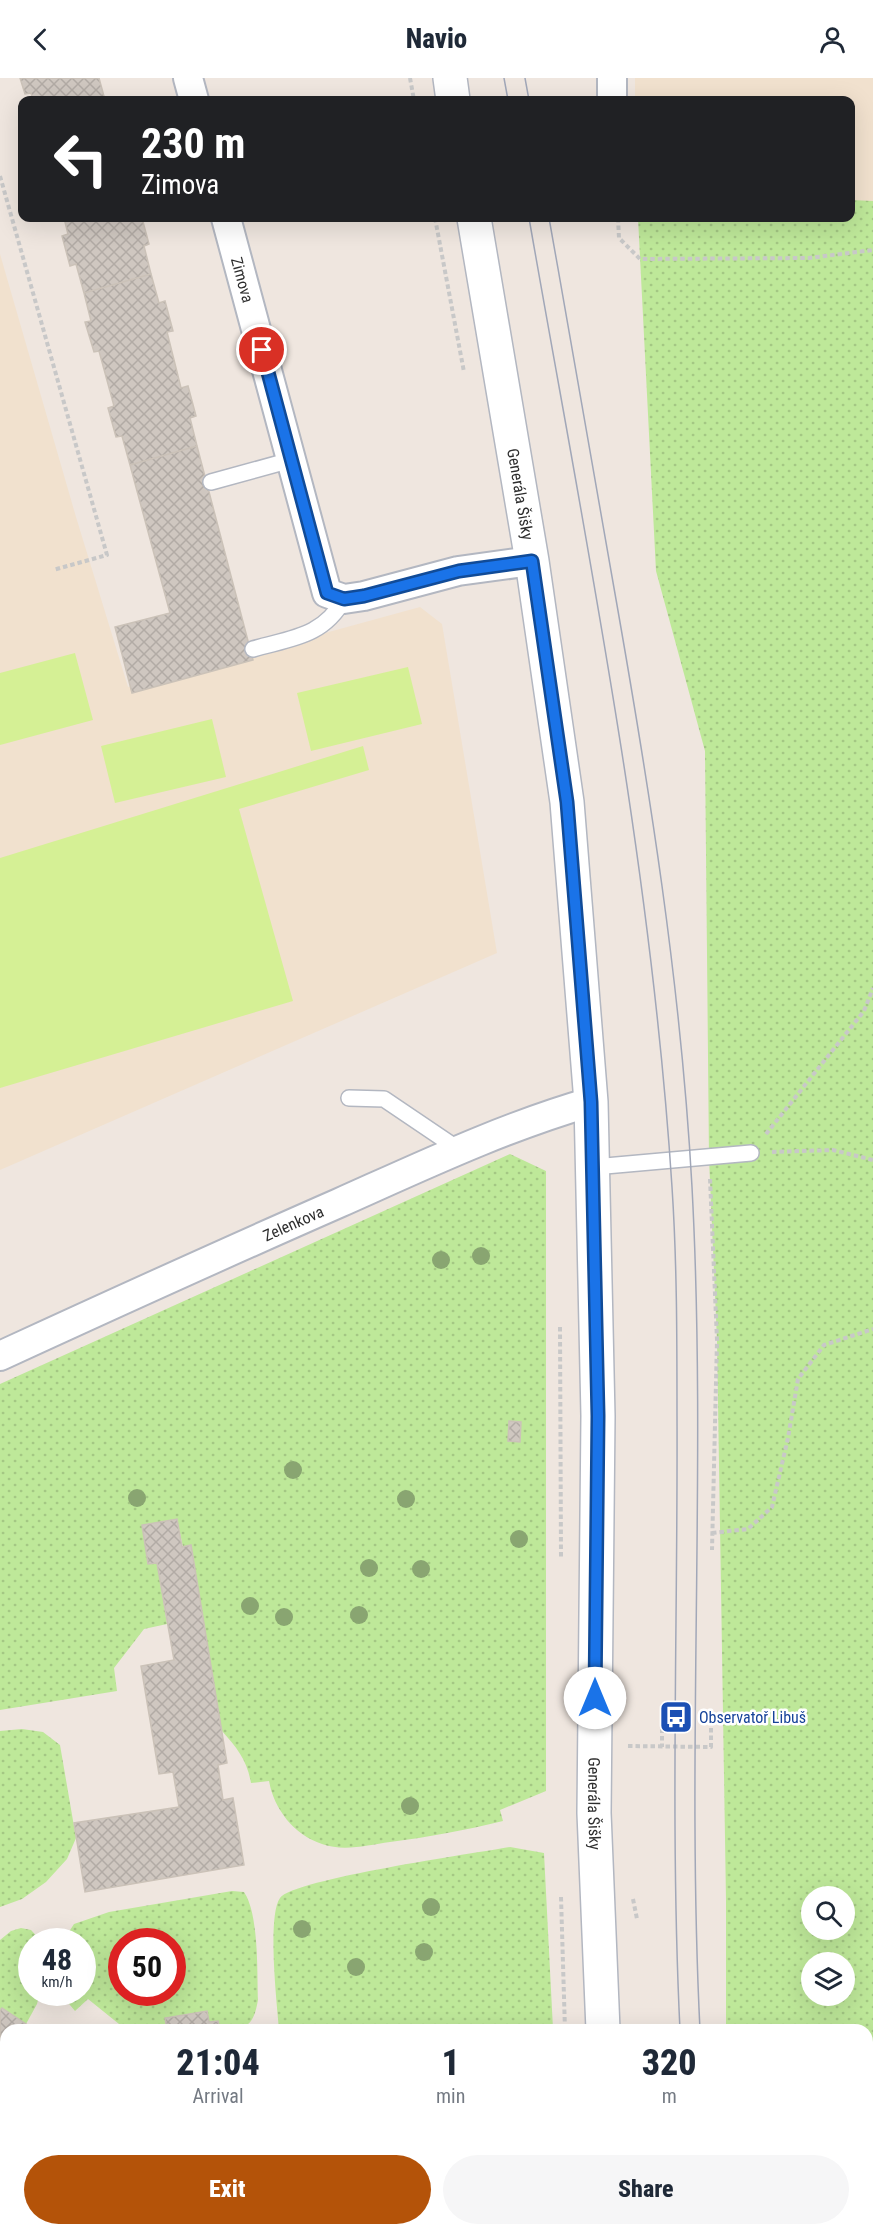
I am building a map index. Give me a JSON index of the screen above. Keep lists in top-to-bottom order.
{
  "streets": {
    "main road": ["Generála Šišky"],
    "street": ["Zimova", "Zelenkova"]
  },
  "crossings": [
    ["Generála Šišky", "Zelenkova"]
  ],
  "places": {
    "bus stop": ["Observatoř Libuš"]
  },
  "page": {
    "header": "Navio",
    "turn": ["230 m", "Zimova"],
    "speed": "48 km/h",
    "limit": "50",
    "eta": [
      "21:04",
      "Arrival",
      "1",
      "min",
      "320",
      "m"
    ],
    "buttons": ["Exit", "Share"]
  }
}
